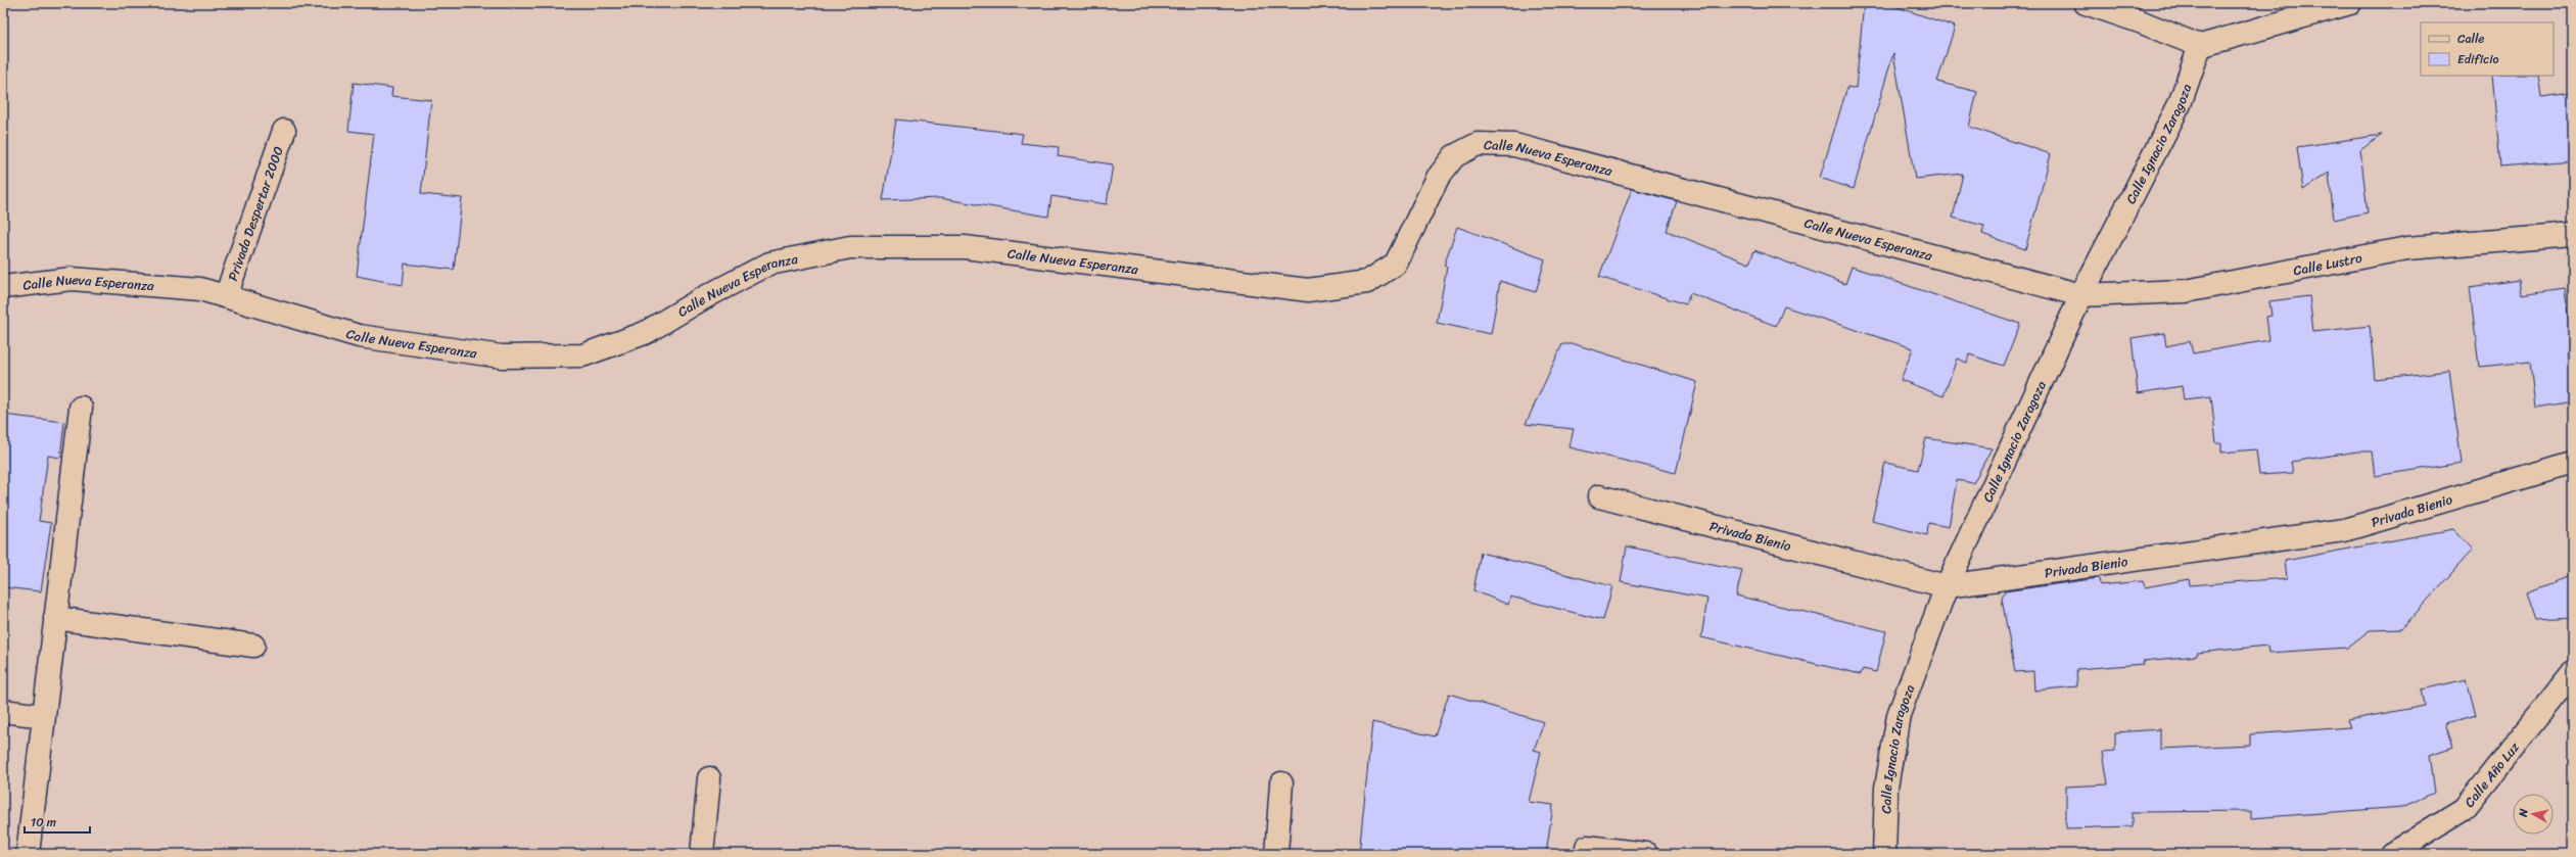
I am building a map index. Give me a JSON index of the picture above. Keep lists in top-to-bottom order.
{
  "streets": {
    "street": [
      "Calle Ignacio Zaragoza",
      "Calle Nueva Esperanza",
      "Privada Despertar 2000",
      "Calle Lustro",
      "Privada Bienio",
      "Calle Año Luz"
    ]
  },
  "crossings": [
    ["Calle Ignacio Zaragoza", "Calle Nueva Esperanza"],
    ["Calle Ignacio Zaragoza", "Calle Lustro"],
    ["Calle Ignacio Zaragoza", "Privada Bienio"],
    ["Calle Nueva Esperanza", "Privada Despertar 2000"],
    ["Calle Nueva Esperanza", "Calle Lustro"]
  ],
  "legend": ["Calle", "Edificio"],
  "scale_bar": "10 m",
  "north": "left"
}
